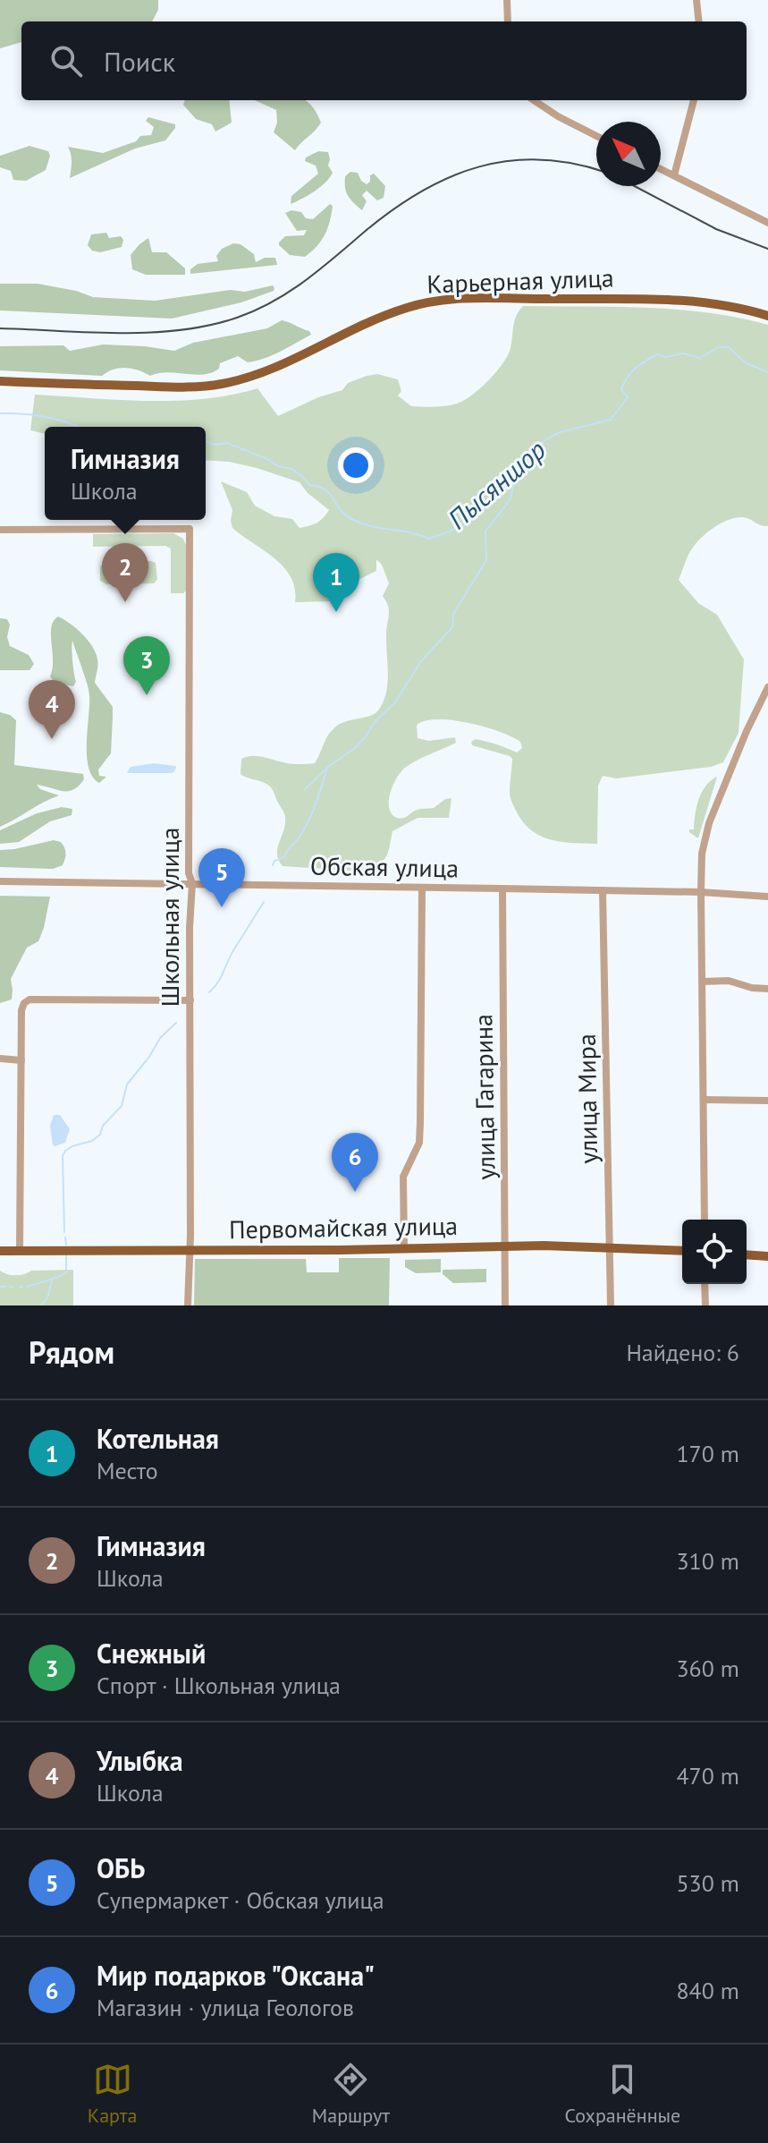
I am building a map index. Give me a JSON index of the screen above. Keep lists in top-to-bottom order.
{
  "streets": {
    "main road": ["Карьерная улица", "Первомайская улица"],
    "street": [
      "Обская улица",
      "Школьная улица",
      "улица Гагарина",
      "улица Мира"
    ]
  },
  "crossings": [
    ["Обская улица", "Школьная улица"],
    ["Обская улица", "улица Гагарина"],
    ["Обская улица", "улица Мира"],
    ["Школьная улица", "Первомайская улица"],
    ["улица Гагарина", "Первомайская улица"],
    ["улица Мира", "Первомайская улица"]
  ],
  "water": ["Пысяншор"],
  "north": "top left",
  "page": {
    "search": "Поиск",
    "popup": ["Гимназия", "Школа"],
    "pins": [
      "2",
      "1",
      "3",
      "4",
      "5",
      "6"
    ],
    "heading": ["Рядом", "Найдено: 6"],
    "list": [
      {
        "mark": "1",
        "name": "Котельная",
        "note": "Место",
        "value": "170 m"
      },
      {
        "mark": "2",
        "name": "Гимназия",
        "note": "Школа",
        "value": "310 m"
      },
      {
        "mark": "3",
        "name": "Снежный",
        "note": "Спорт · Школьная улица",
        "value": "360 m"
      },
      {
        "mark": "4",
        "name": "Улыбка",
        "note": "Школа",
        "value": "470 m"
      },
      {
        "mark": "5",
        "name": "ОБЬ",
        "note": "Супермаркет · Обская улица",
        "value": "530 m"
      },
      {
        "mark": "6",
        "name": "Мир подарков \"Оксана\"",
        "note": "Магазин · улица Геологов",
        "value": "840 m"
      }
    ],
    "nav": ["Карта", "Маршрут", "Сохранённые"]
  }
}
